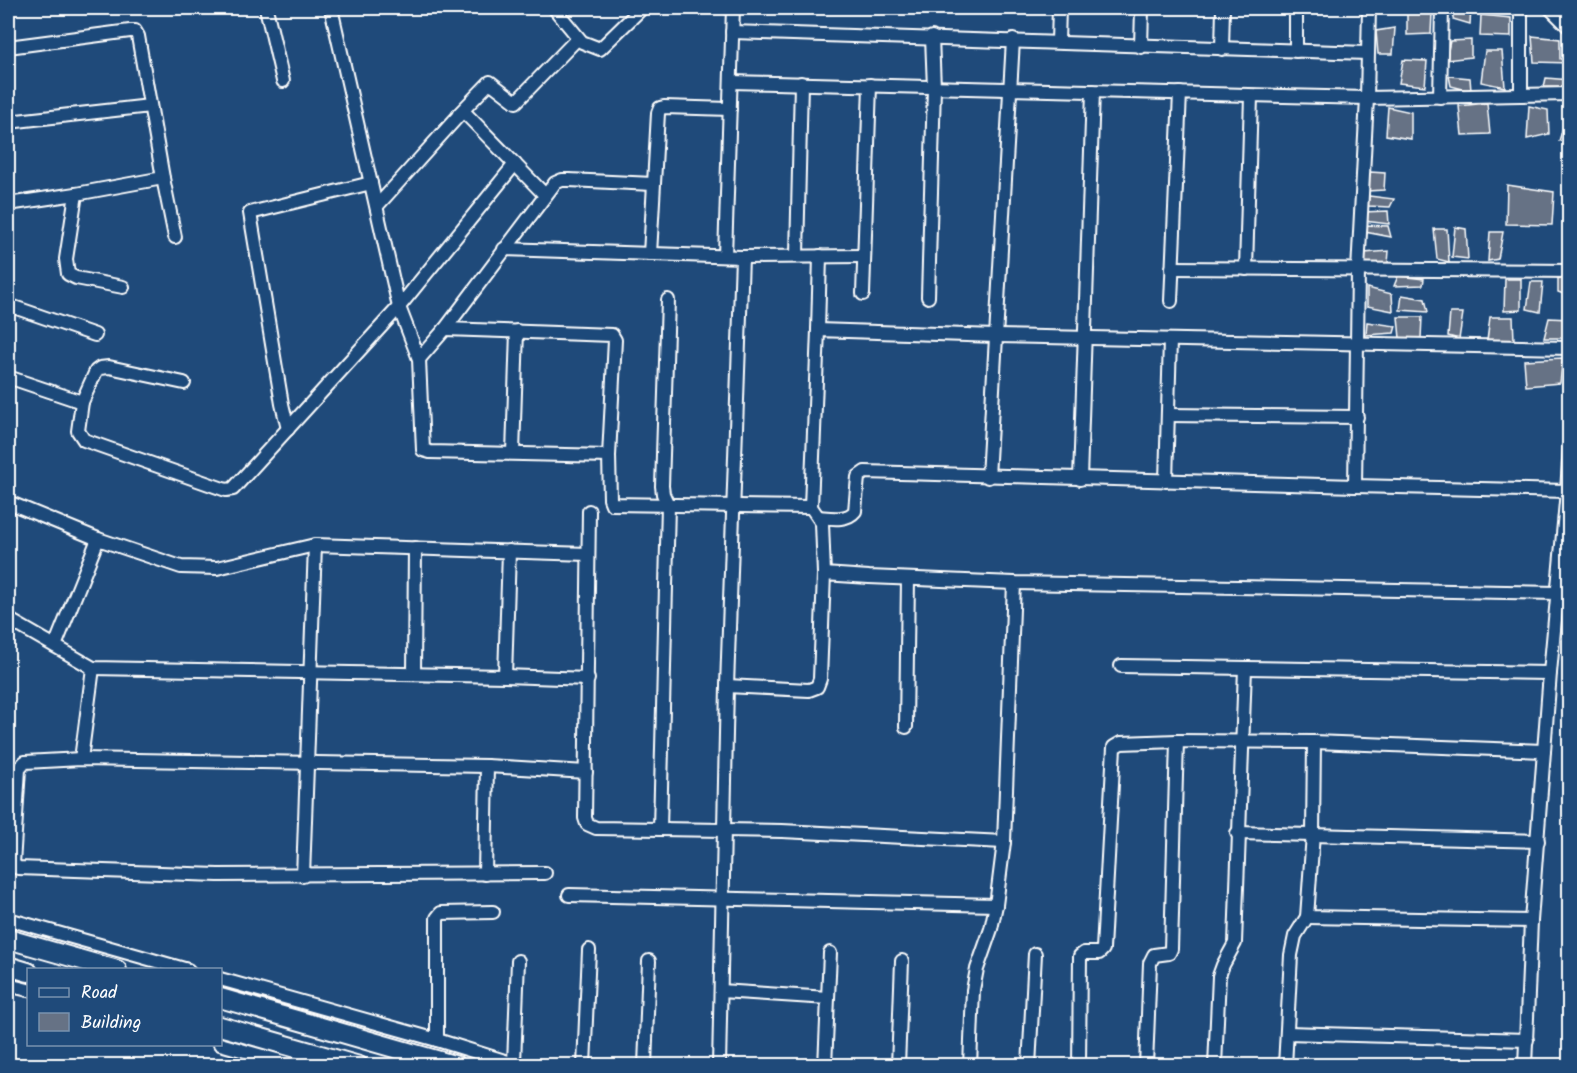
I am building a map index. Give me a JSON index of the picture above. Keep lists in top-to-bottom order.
{
  "legend": ["Road", "Building"]
}
